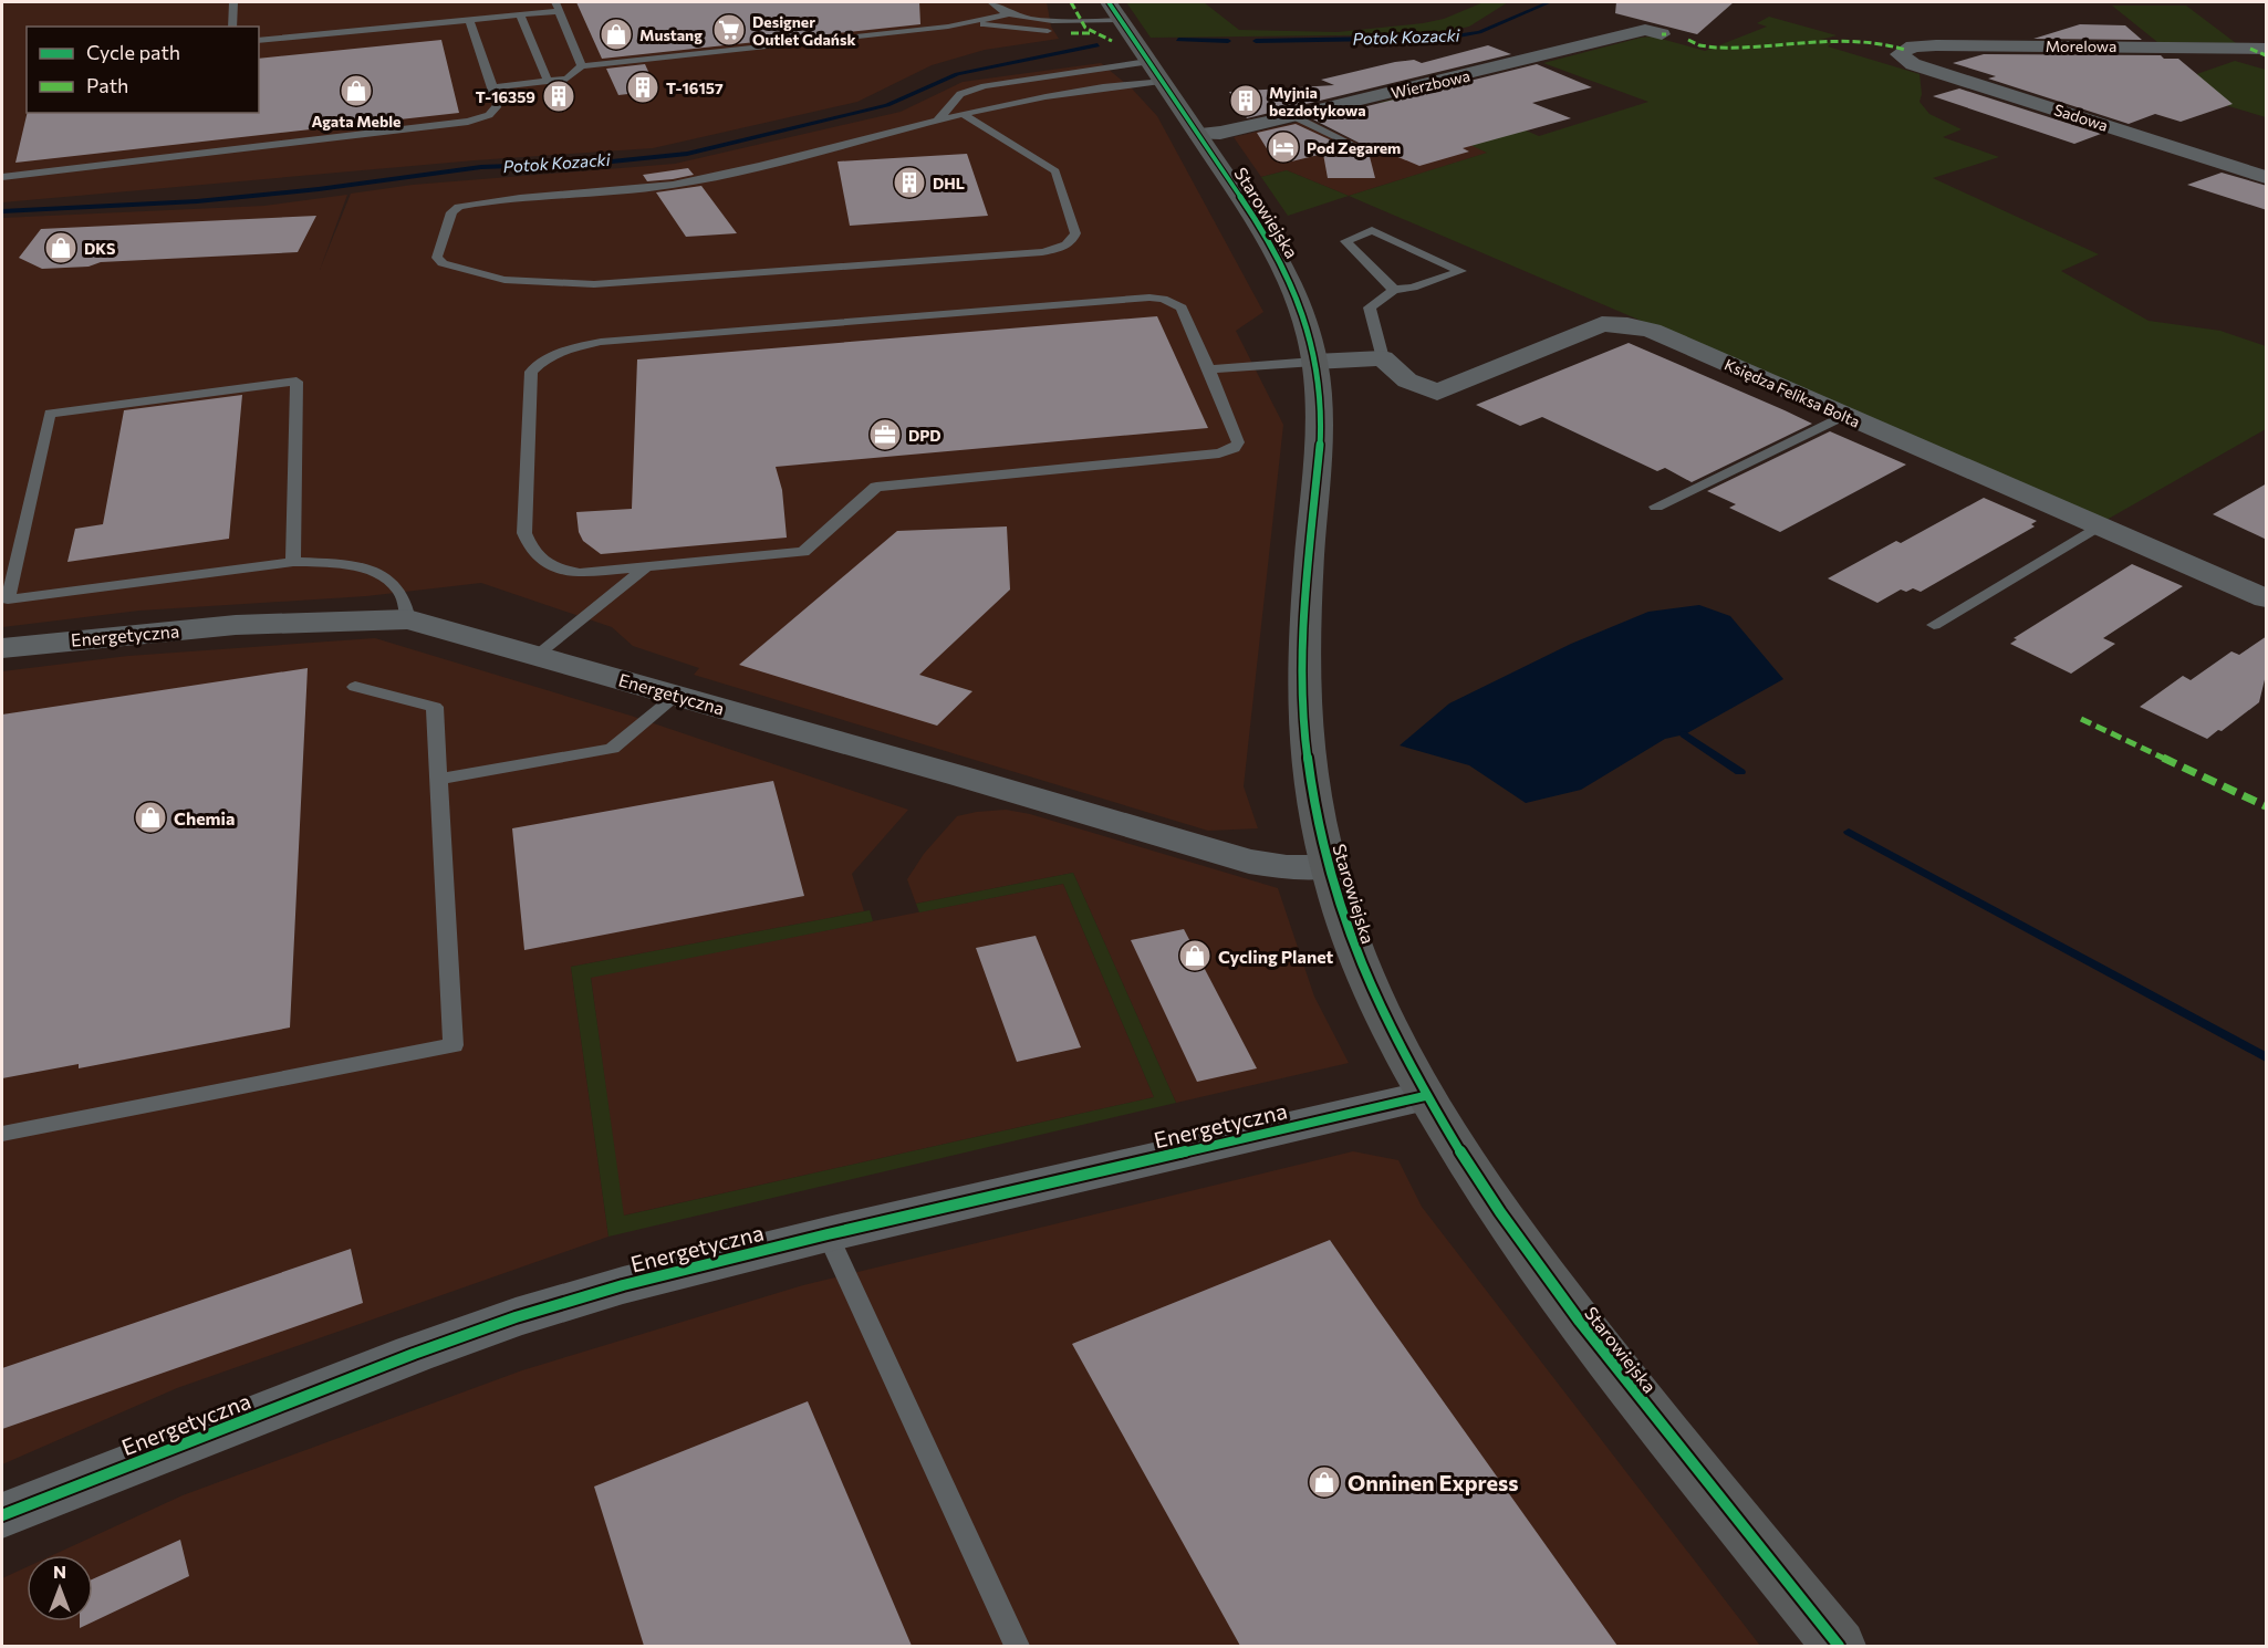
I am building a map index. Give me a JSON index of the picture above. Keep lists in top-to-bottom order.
{
  "streets": {
    "street": [
      "Morelowa",
      "Wierzbowa",
      "Sadowa",
      "Starowiejska",
      "Księdza Feliksa Bolta",
      "Energetyczna"
    ]
  },
  "crossings": [
    ["Morelowa", "Sadowa"],
    ["Wierzbowa", "Starowiejska"],
    ["Starowiejska", "Energetyczna"]
  ],
  "water": ["Potok Kozacki"],
  "places": {
    "supermarket": ["Designer Outlet Gdańsk"],
    "shop": [
      "Mustang",
      "Agata Meble",
      "DKS",
      "Chemia",
      "Cycling Planet",
      "Onninen Express"
    ],
    "building": [
      "T-16157",
      "T-16359",
      "Myjnia bezdotykowa",
      "DHL"
    ],
    "hotel": ["Pod Zegarem"],
    "office": ["DPD"]
  },
  "legend": ["Cycle path", "Path"],
  "north": "top"
}
